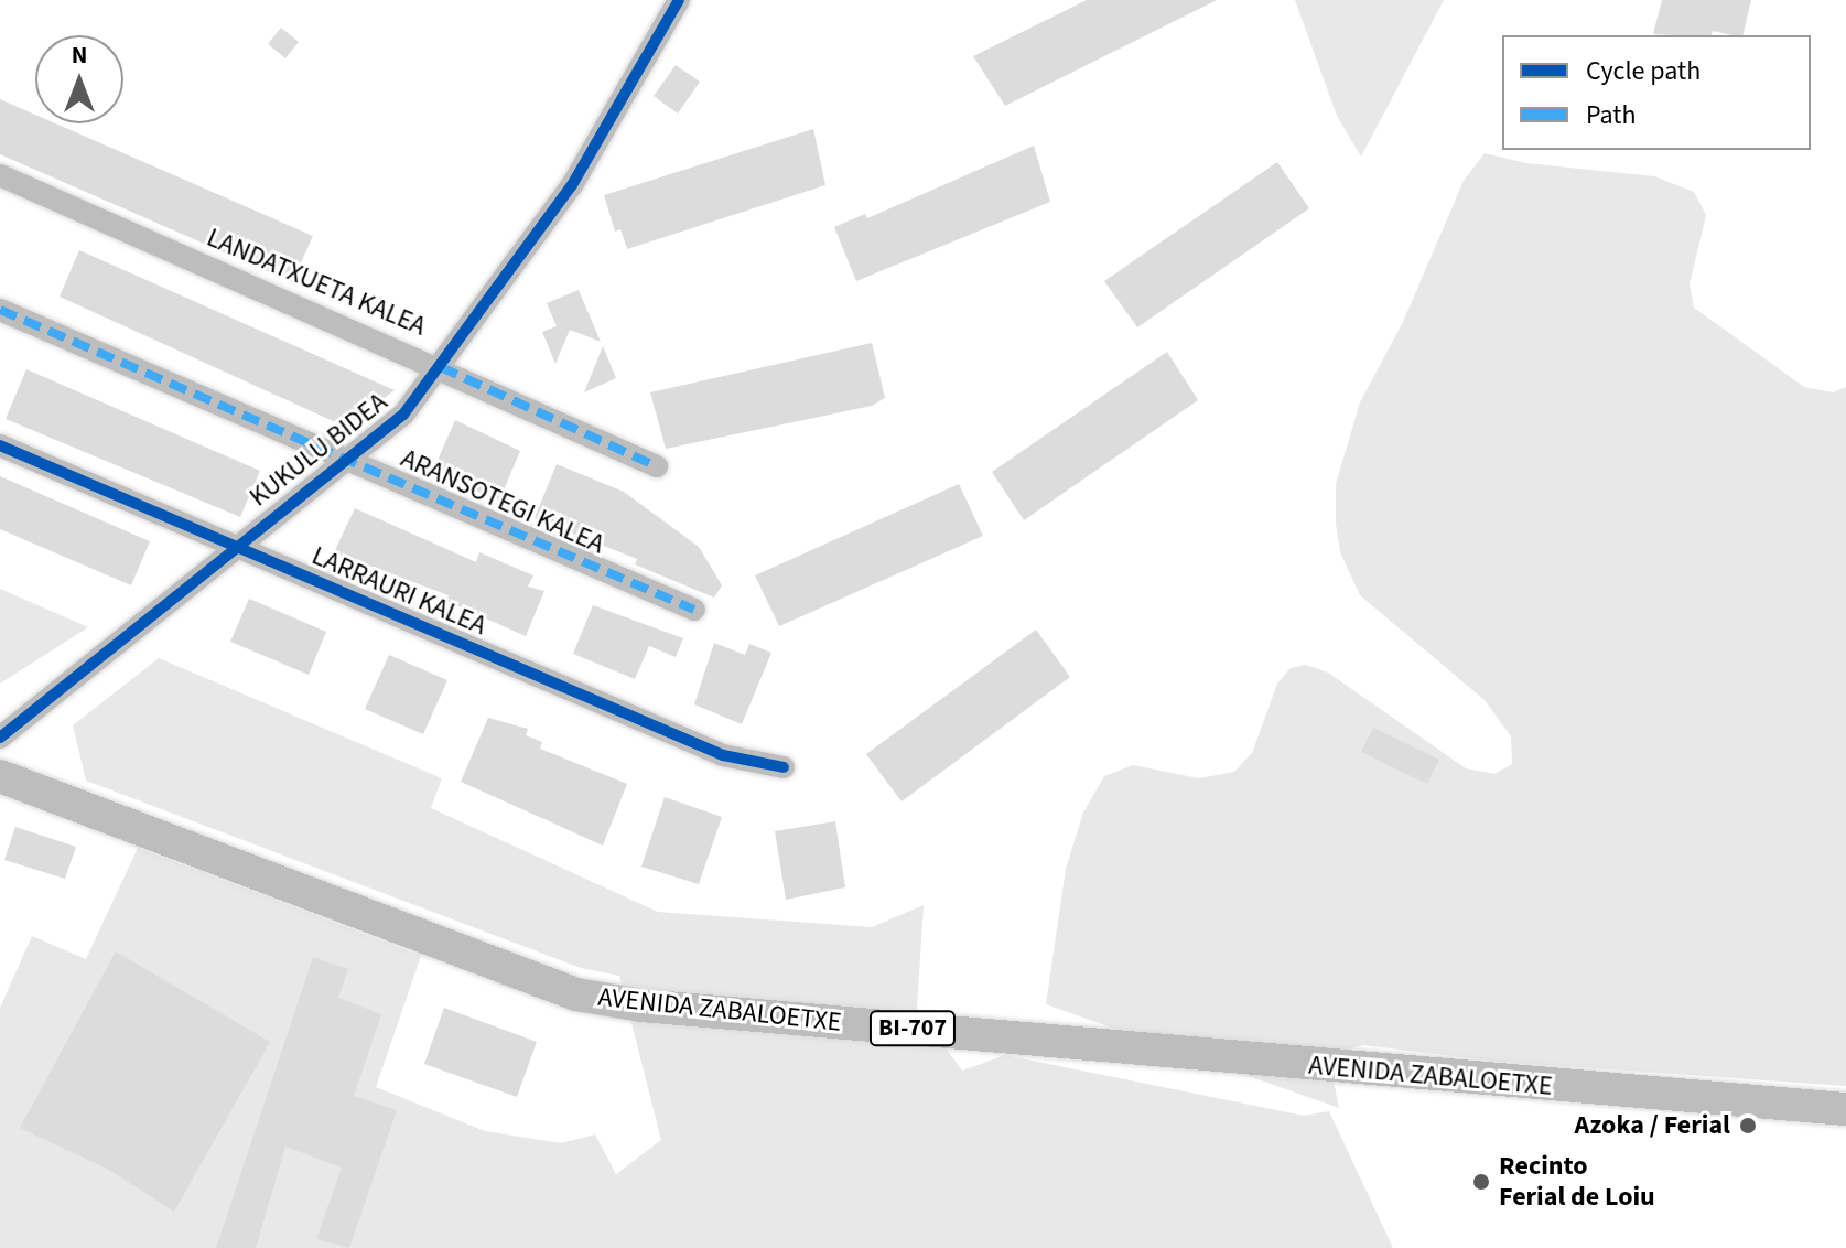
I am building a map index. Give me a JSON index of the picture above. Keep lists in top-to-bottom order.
{
  "streets": {
    "main road": ["AVENIDA ZABALOETXE", "BI-707"],
    "street": [
      "LANDATXUETA KALEA",
      "KUKULU BIDEA",
      "ARANSOTEGI KALEA",
      "LARRAURI KALEA"
    ]
  },
  "crossings": [
    ["LANDATXUETA KALEA", "KUKULU BIDEA"],
    ["KUKULU BIDEA", "ARANSOTEGI KALEA"],
    ["KUKULU BIDEA", "LARRAURI KALEA"]
  ],
  "places": ["Azoka / Ferial", "Recinto Ferial de Loiu"],
  "legend": ["Cycle path", "Path"],
  "north": "top"
}
